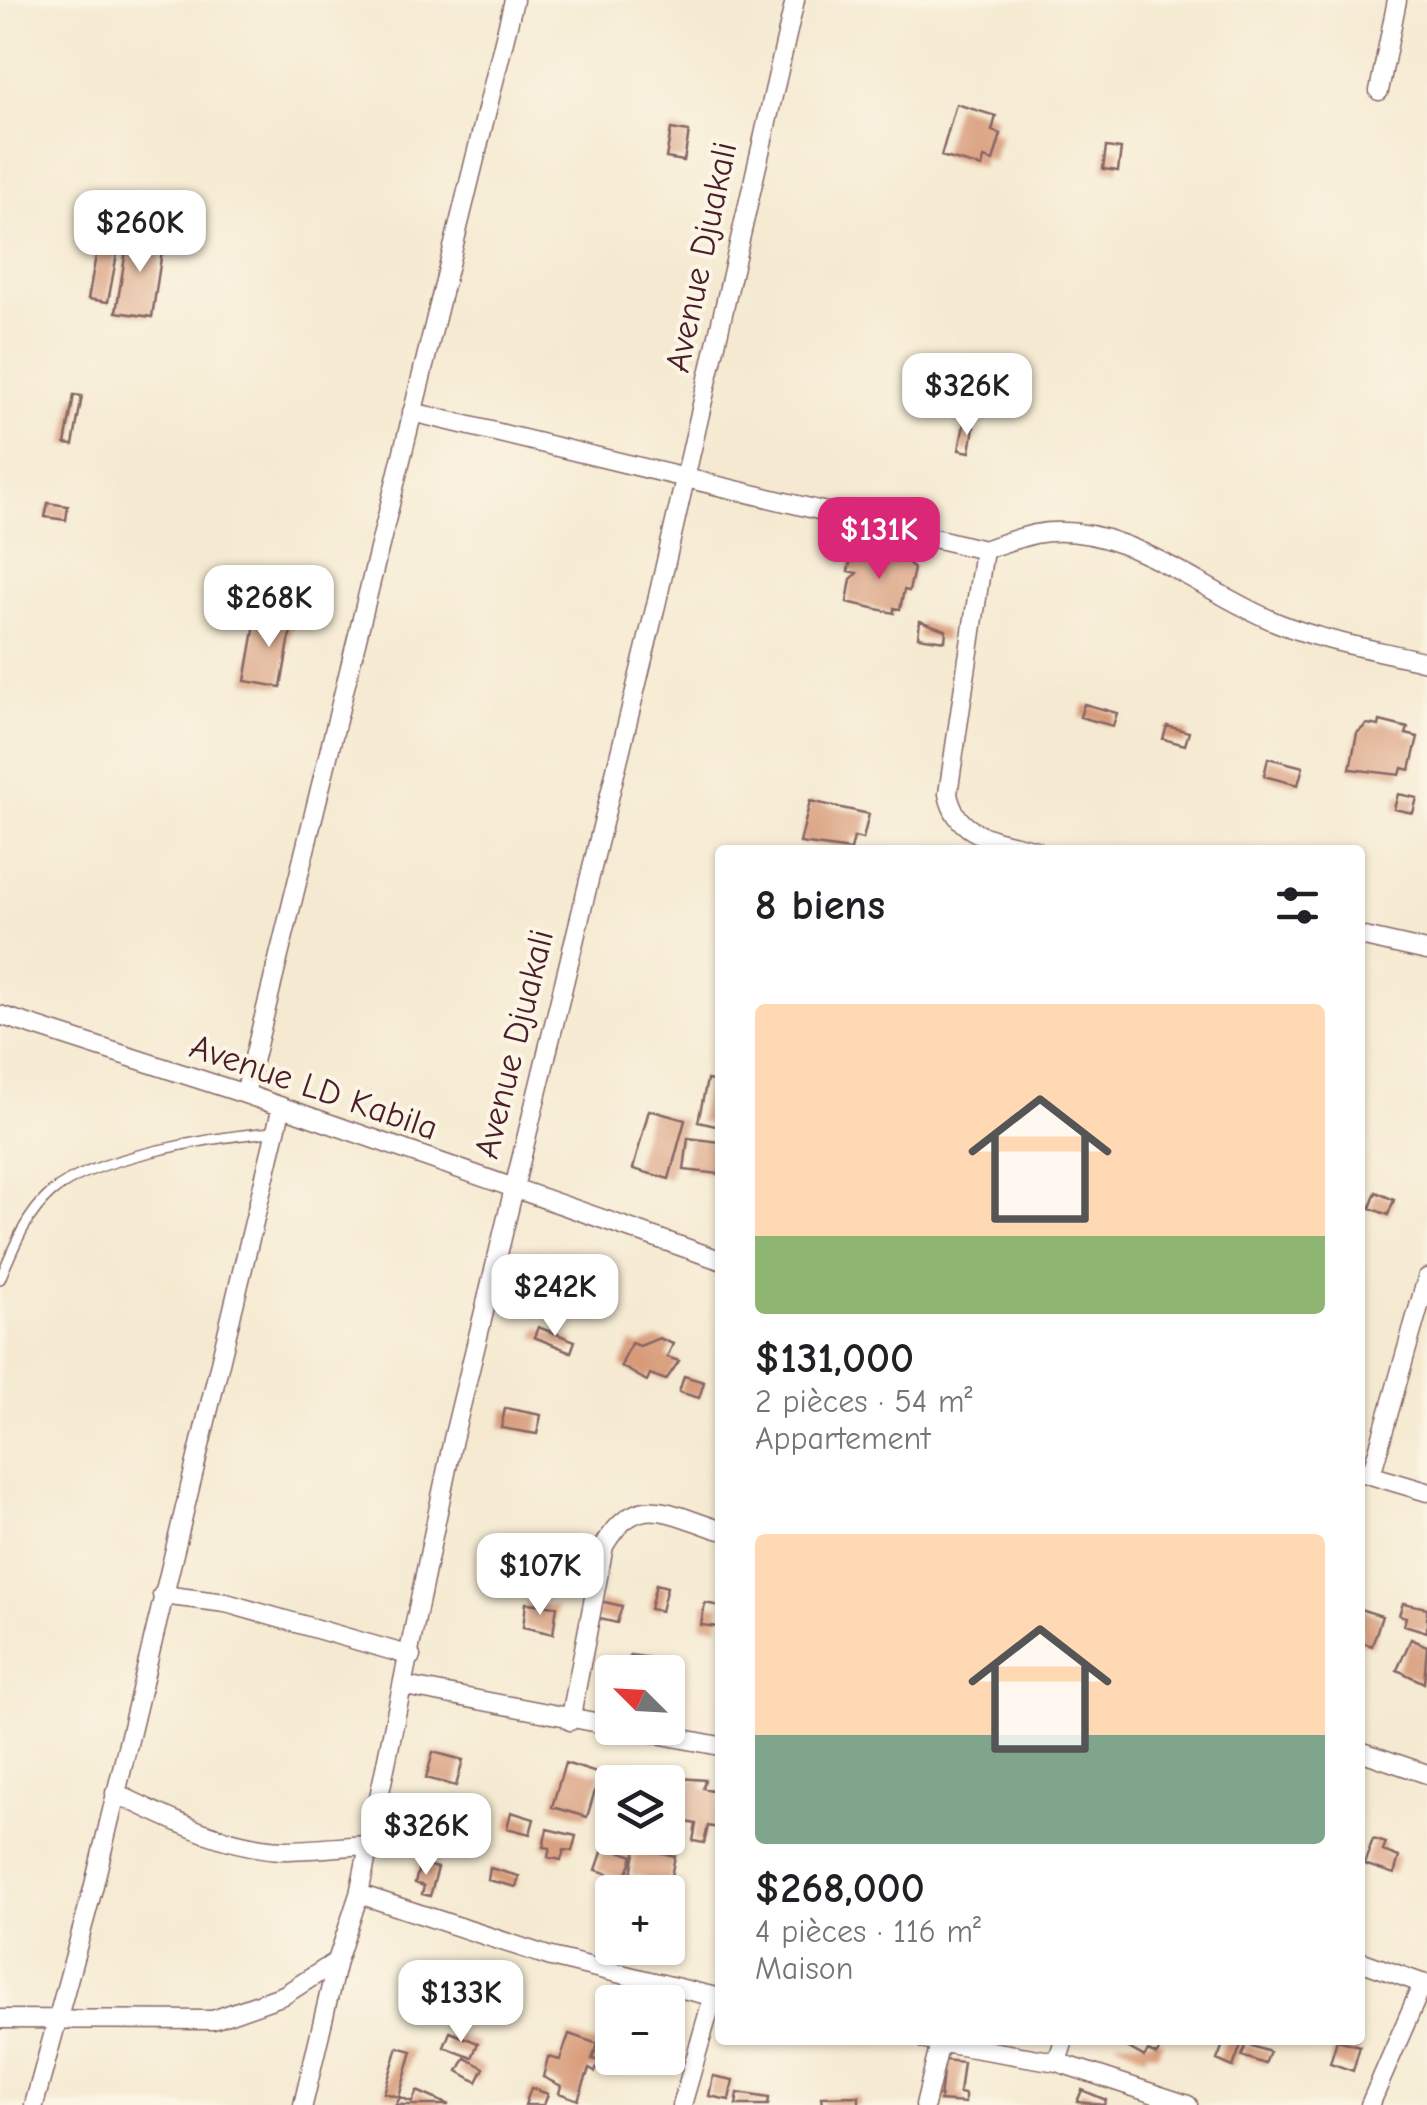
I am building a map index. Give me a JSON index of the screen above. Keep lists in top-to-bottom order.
{
  "streets": {
    "street": ["Avenue Djuakali", "Avenue LD Kabila"]
  },
  "crossings": [
    ["Avenue Djuakali", "Avenue LD Kabila"]
  ],
  "north": "top left",
  "page": {
    "price": [
      "$260K",
      "$326K",
      "$131K",
      "$268K",
      "$242K",
      "$107K",
      "$326K",
      "$133K"
    ],
    "heading": "8 biens",
    "list": [
      {
        "name": "$131,000",
        "note": "2 pièces · 54 m² · Appartement"
      },
      {
        "name": "$268,000",
        "note": "4 pièces · 116 m² · Maison"
      }
    ],
    "map_buttons": ["+", "−"]
  }
}
